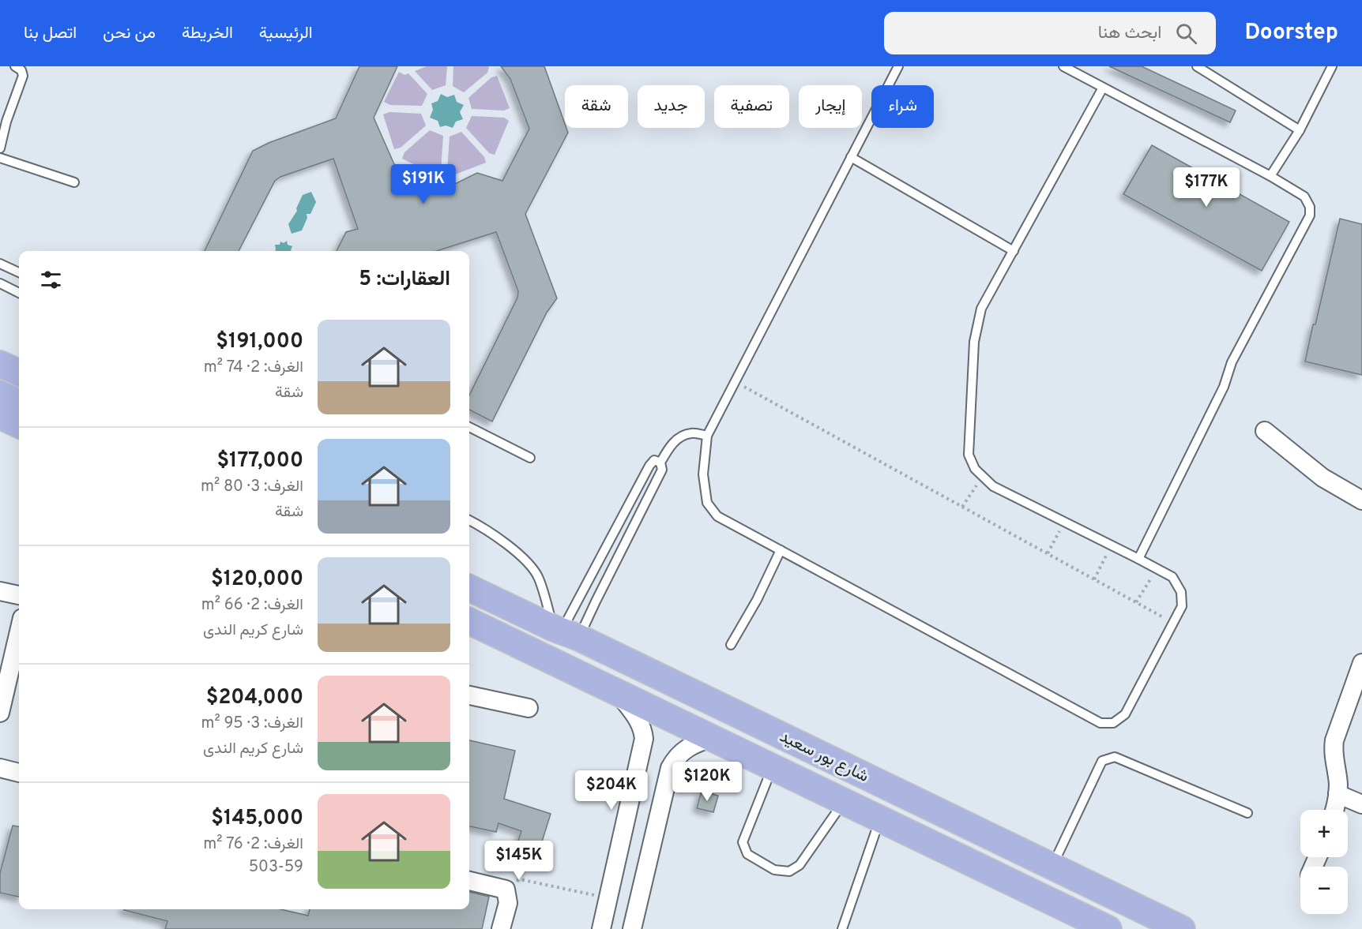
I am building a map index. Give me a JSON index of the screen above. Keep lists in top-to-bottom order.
{
  "streets": {
    "main road": ["شارع بور سعيد"]
  },
  "page": {
    "header": "Doorstep",
    "search": "ابحث هنا",
    "nav": [
      "الرئيسية",
      "الخريطة",
      "من نحن",
      "اتصل بنا"
    ],
    "chip": [
      "شراء",
      "إيجار",
      "تصفية",
      "جديد",
      "شقة"
    ],
    "price": [
      "$191K",
      "$177K",
      "$120K",
      "$204K",
      "$145K"
    ],
    "heading": "العقارات: 5",
    "list": [
      {
        "name": "$191,000",
        "note": "الغرف: 2 · 74 m² · شقة"
      },
      {
        "name": "$177,000",
        "note": "الغرف: 3 · 80 m² · شقة"
      },
      {
        "name": "$120,000",
        "note": "الغرف: 2 · 66 m² · شارع كريم الندى"
      },
      {
        "name": "$204,000",
        "note": "الغرف: 3 · 95 m² · شارع كريم الندى"
      },
      {
        "name": "$145,000",
        "note": "الغرف: 2 · 76 m² · 503-59"
      }
    ],
    "map_buttons": ["+", "−"]
  }
}
